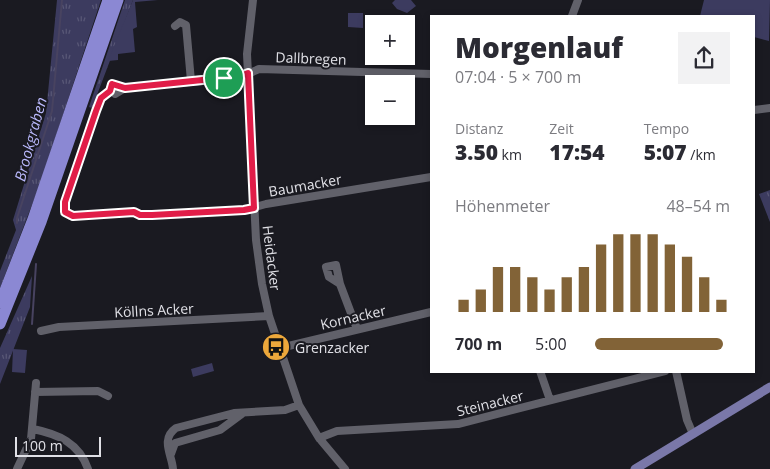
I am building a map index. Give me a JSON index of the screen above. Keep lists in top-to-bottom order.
{
  "streets": {
    "street": [
      "Dallbregen",
      "Baumacker",
      "Heidacker",
      "Köllns Acker",
      "Kornacker",
      "Steinacker"
    ]
  },
  "crossings": [
    ["Dallbregen", "Baumacker"],
    ["Dallbregen", "Heidacker"],
    ["Baumacker", "Heidacker"],
    ["Heidacker", "Köllns Acker"],
    ["Heidacker", "Kornacker"],
    ["Heidacker", "Steinacker"]
  ],
  "water": ["Brookgraben"],
  "places": {
    "bus stop": ["Grenzacker"]
  },
  "scale_bar": "100 m",
  "page": {
    "map_buttons": ["+", "−"],
    "heading": ["Morgenlauf", "07:04 · 5 × 700 m"],
    "stats": [
      ["Distanz", "3.50 km"],
      ["Zeit", "17:54"],
      ["Tempo", "5:07 /km"]
    ],
    "chart": ["Höhenmeter", "48–54 m"],
    "list": [
      {
        "name": "700 m",
        "note": "5:00"
      }
    ],
    "scale": "100 m"
  }
}
